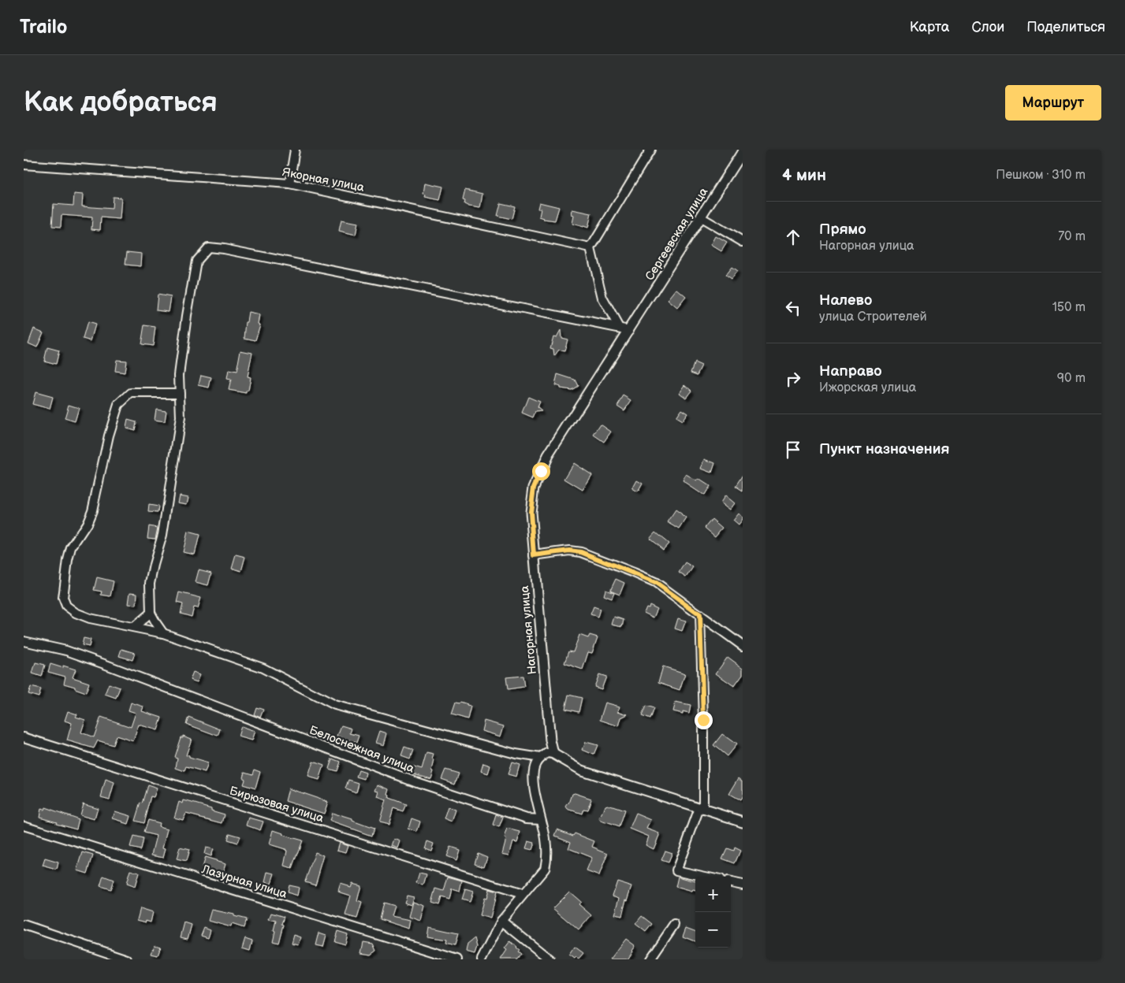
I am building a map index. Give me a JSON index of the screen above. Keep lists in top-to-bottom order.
{
  "streets": {
    "street": [
      "Якорная улица",
      "Сергеевская улица",
      "Нагорная улица",
      "Белоснежная улица",
      "Бирюзовая улица",
      "Лазурная улица"
    ]
  },
  "crossings": [
    ["Сергеевская улица", "Нагорная улица"]
  ],
  "page": {
    "header": "Trailo",
    "nav": ["Карта", "Слои", "Поделиться"],
    "buttons": "Маршрут",
    "title": "Как добраться",
    "heading": ["4 мин", "Пешком · 310 m"],
    "list": [
      ["Прямо", "Нагорная улица", "70 m"],
      ["Налево", "улица Строителей", "150 m"],
      ["Направо", "Ижорская улица", "90 m"],
      "Пункт назначения"
    ],
    "map_buttons": ["+", "−"]
  }
}
